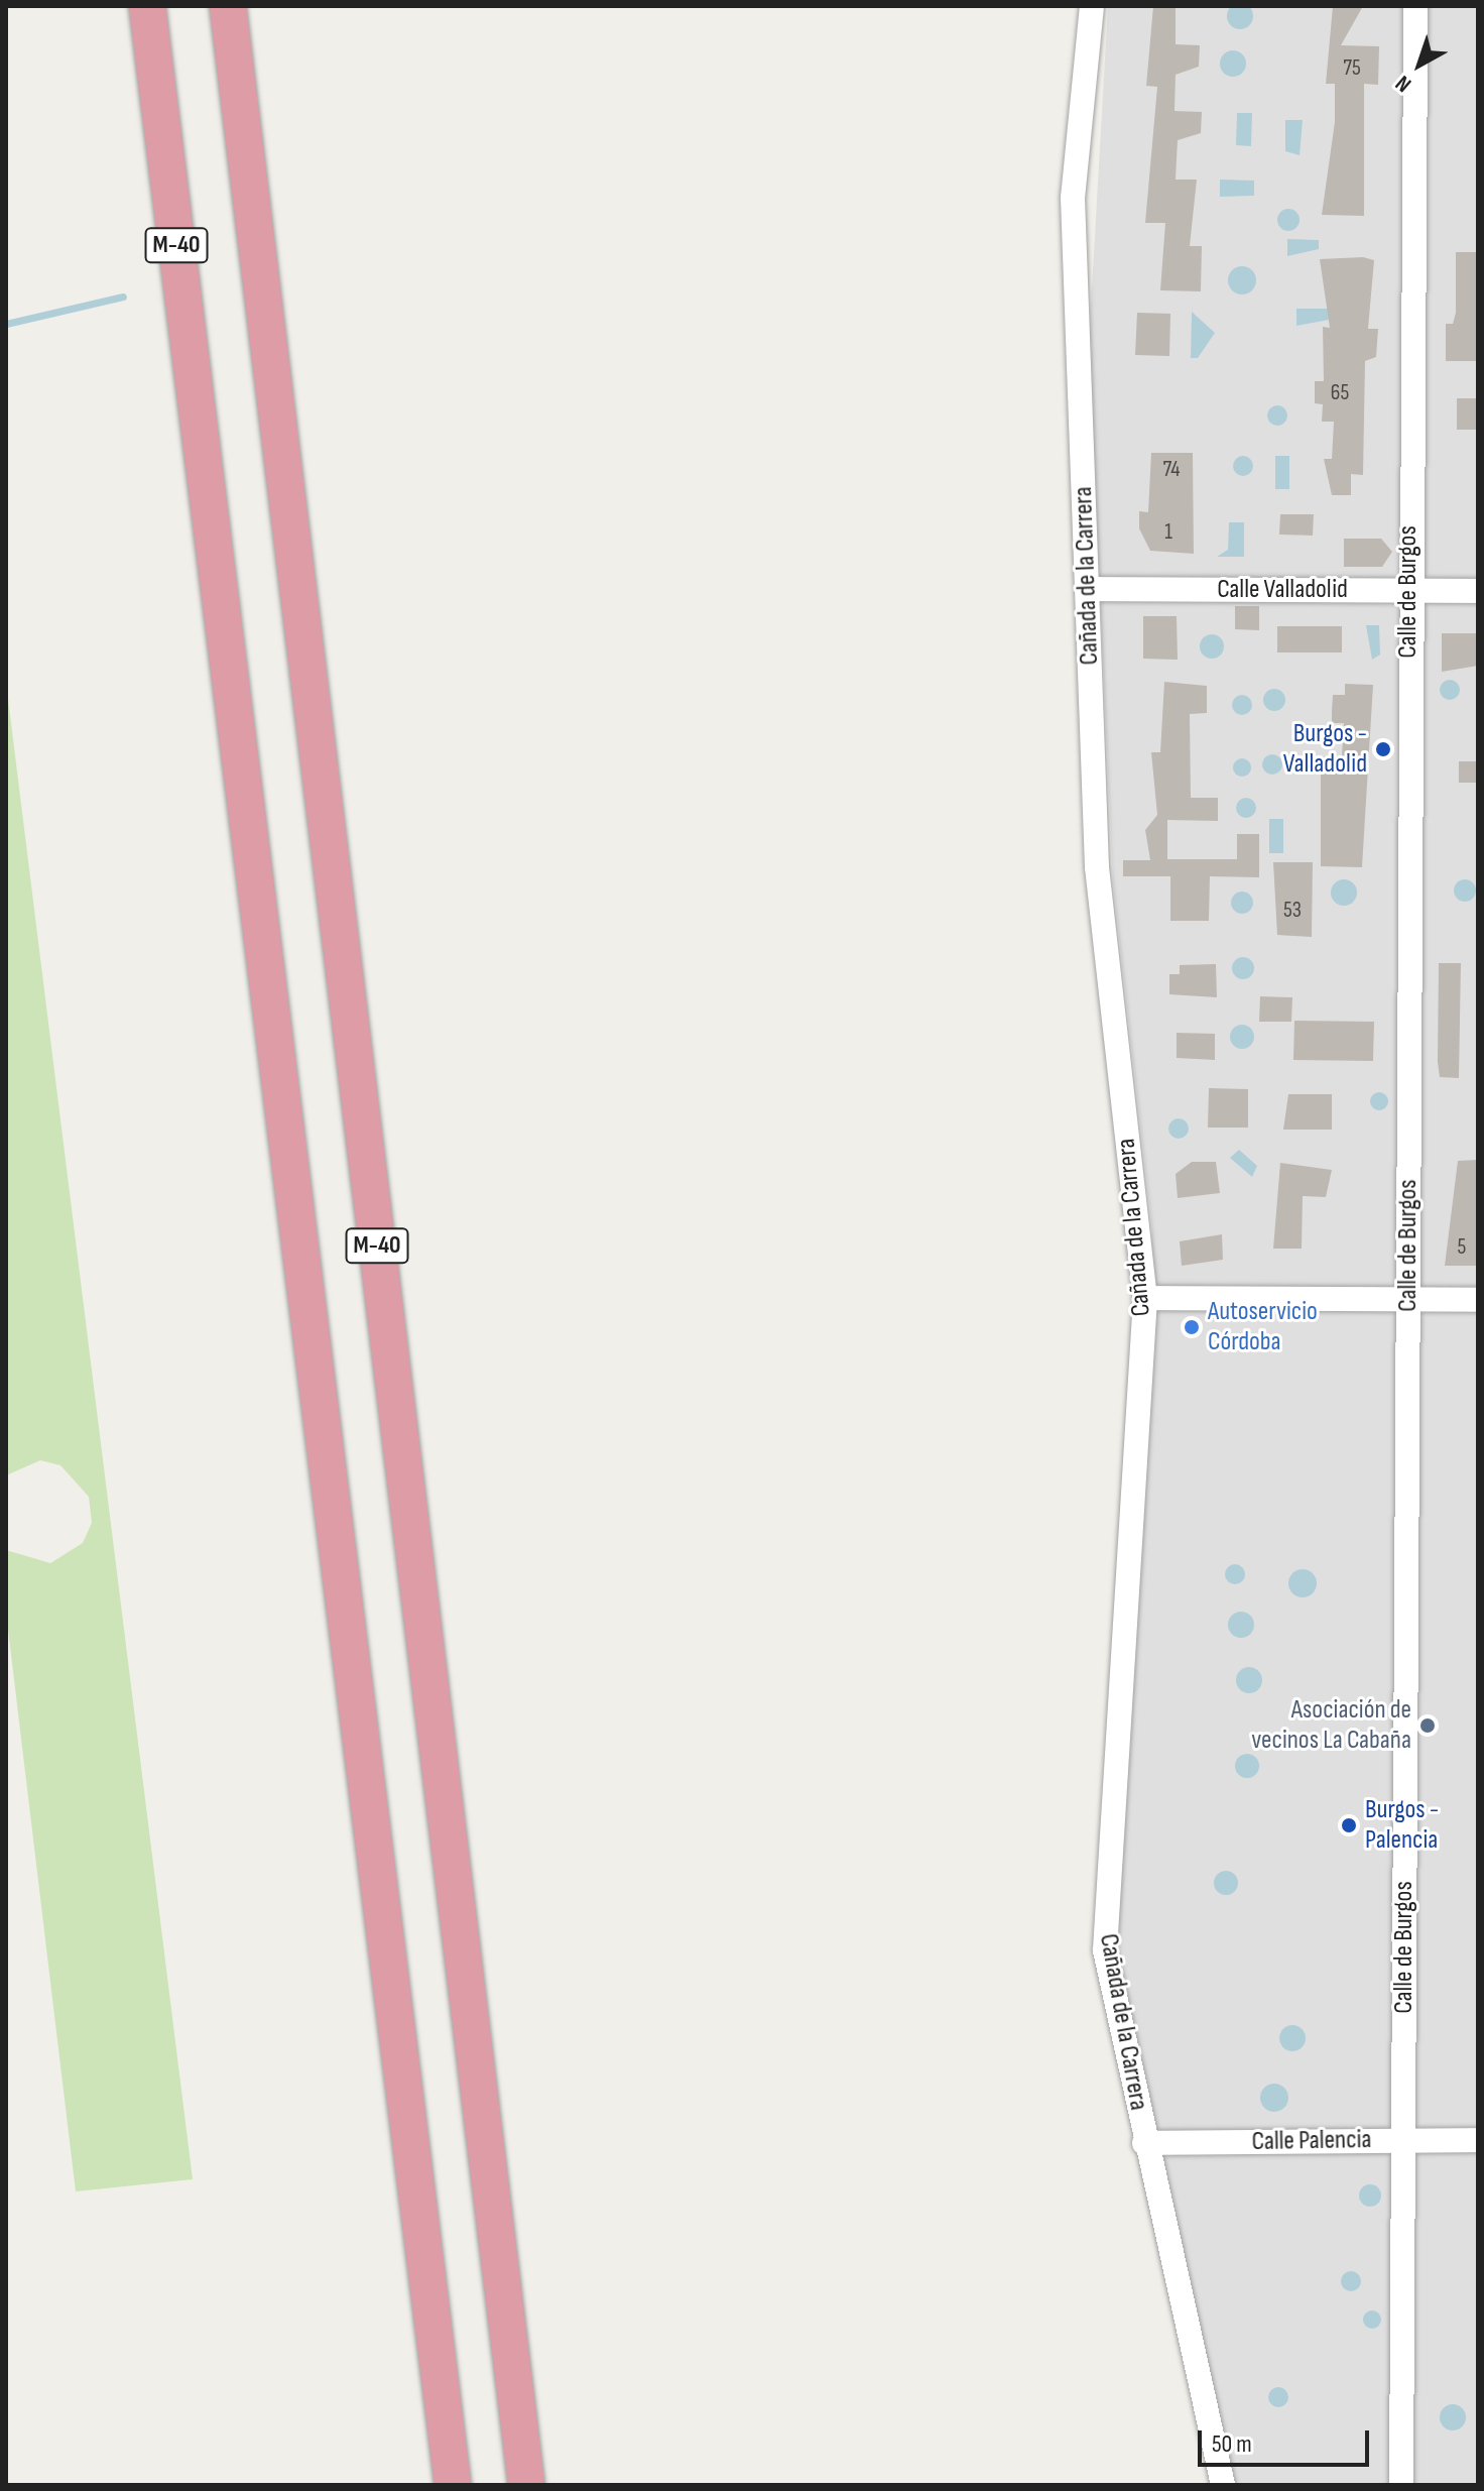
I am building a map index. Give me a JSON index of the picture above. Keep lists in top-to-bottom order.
{
  "streets": {
    "highway": ["M-40"],
    "street": [
      "Cañada de la Carrera",
      "Calle Valladolid",
      "Calle de Burgos",
      "Calle Palencia"
    ]
  },
  "crossings": [
    ["Cañada de la Carrera", "Calle Valladolid"],
    ["Cañada de la Carrera", "Calle Palencia"],
    ["Calle Valladolid", "Calle de Burgos"],
    ["Calle de Burgos", "Calle Palencia"]
  ],
  "places": [
    "Burgos - Valladolid",
    "Autoservicio Córdoba",
    "Asociación de vecinos La Cabaña",
    "Burgos - Palencia"
  ],
  "house_numbers": [
    "75",
    "65",
    "74",
    "1",
    "53",
    "5"
  ],
  "scale_bar": "50 m",
  "north": "bottom left"
}
